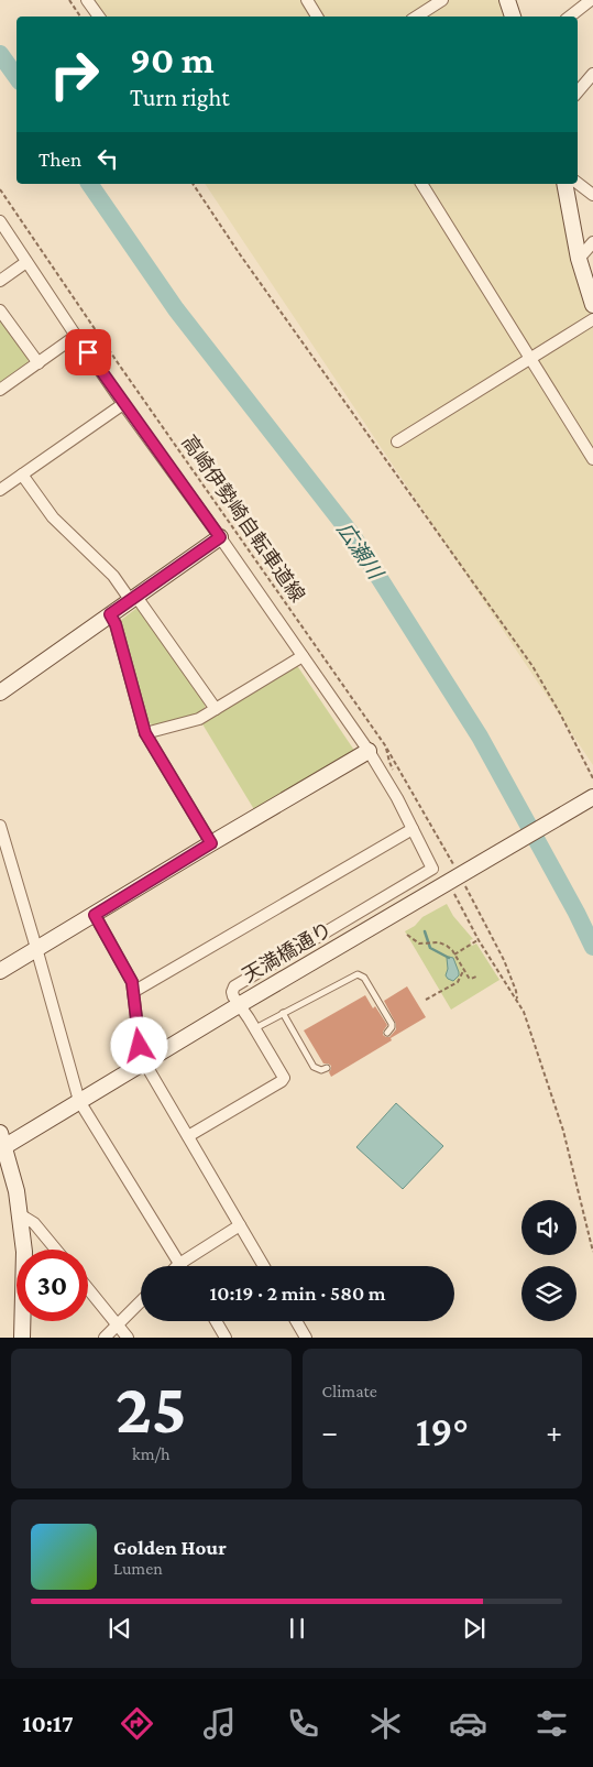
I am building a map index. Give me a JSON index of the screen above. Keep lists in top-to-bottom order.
{
  "streets": {
    "street": ["天満橋通り"],
    "path": ["高崎伊勢崎自転車道線"]
  },
  "crossings": [
    ["高崎伊勢崎自転車道線", "天満橋通り"]
  ],
  "water": ["広瀬川"],
  "page": {
    "turn": ["90 m", "Turn right"],
    "then": "Then",
    "limit": "30",
    "trip": "10:19 · 2 min · 580 m",
    "tile": [
      ["25", "km/h"],
      "Climate"
    ],
    "heat": ["−", "19°", "+"],
    "song": ["Golden Hour", "Lumen"],
    "tabs": "10:17"
  }
}
